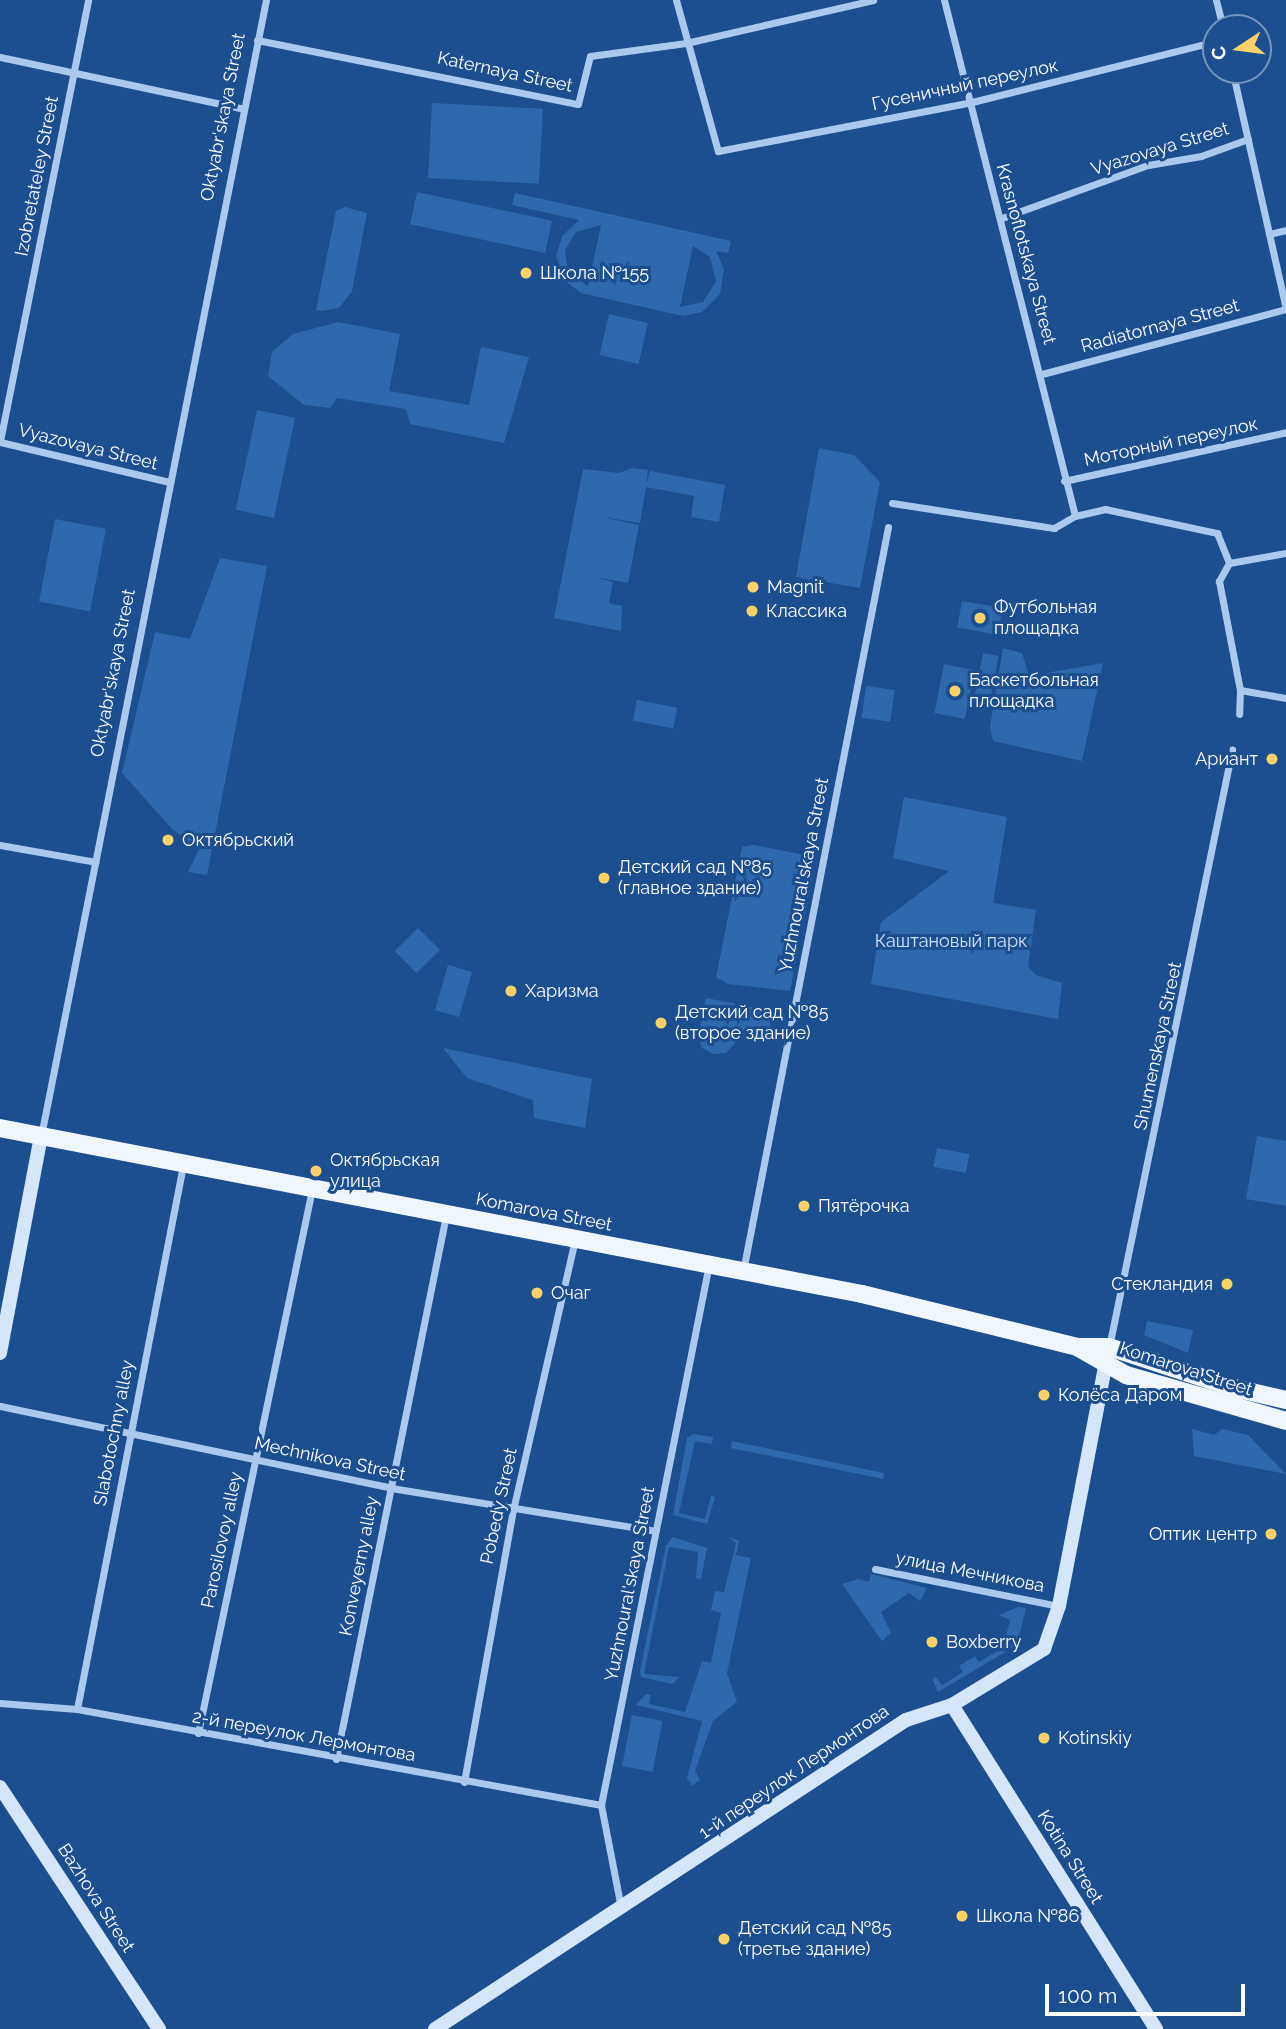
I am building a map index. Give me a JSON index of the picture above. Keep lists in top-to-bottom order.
{
  "streets": {
    "main road": ["Komarova Street"],
    "street": [
      "Katernaya Street",
      "Гусеничный переулок",
      "Oktyabr'skaya Street",
      "Vyazovaya Street",
      "Izobretateley Street",
      "Krasnoflotskaya Street",
      "Radiatornaya Street",
      "Моторный переулок",
      "Yuzhnoural'skaya Street",
      "Shumenskaya Street",
      "Slabotochny alley",
      "Mechnikova Street",
      "Pobedy Street",
      "Parosilovoy alley",
      "Konveyerny alley",
      "улица Мечникова",
      "2-й переулок Лермонтова",
      "1-й переулок Лермонтова",
      "Kotina Street",
      "Bazhova Street"
    ]
  },
  "crossings": [
    ["Katernaya Street", "Гусеничный переулок"],
    ["Katernaya Street", "Oktyabr'skaya Street"],
    ["Гусеничный переулок", "Krasnoflotskaya Street"],
    ["Oktyabr'skaya Street", "Vyazovaya Street"],
    ["Oktyabr'skaya Street", "Komarova Street"],
    ["Vyazovaya Street", "Izobretateley Street"],
    ["Vyazovaya Street", "Krasnoflotskaya Street"],
    ["Krasnoflotskaya Street", "Radiatornaya Street"],
    ["Krasnoflotskaya Street", "Моторный переулок"],
    ["Yuzhnoural'skaya Street", "Komarova Street"],
    ["Yuzhnoural'skaya Street", "Mechnikova Street"],
    ["Yuzhnoural'skaya Street", "2-й переулок Лермонтова"],
    ["Yuzhnoural'skaya Street", "1-й переулок Лермонтова"],
    ["Shumenskaya Street", "Komarova Street"],
    ["Komarova Street", "Slabotochny alley"],
    ["Komarova Street", "Pobedy Street"],
    ["Komarova Street", "Parosilovoy alley"],
    ["Komarova Street", "Konveyerny alley"],
    ["Komarova Street", "1-й переулок Лермонтова"],
    ["Slabotochny alley", "Mechnikova Street"],
    ["Slabotochny alley", "2-й переулок Лермонтова"],
    ["Mechnikova Street", "Pobedy Street"],
    ["Mechnikova Street", "Parosilovoy alley"],
    ["Mechnikova Street", "Konveyerny alley"],
    ["Pobedy Street", "2-й переулок Лермонтова"],
    ["Parosilovoy alley", "2-й переулок Лермонтова"],
    ["Konveyerny alley", "2-й переулок Лермонтова"],
    ["улица Мечникова", "1-й переулок Лермонтова"],
    ["1-й переулок Лермонтова", "Kotina Street"]
  ],
  "parks": ["Каштановый парк"],
  "places": [
    "Школа №155",
    "Magnit",
    "Классика",
    "Футбольная площадка",
    "Баскетбольная площадка",
    "Ариант",
    "Октябрьский",
    "Детский сад №85 (главное здание)",
    "Харизма",
    "Детский сад №85 (второе здание)",
    "Октябрьская улица",
    "Пятёрочка",
    "Стекландия",
    "Очаг",
    "Колёса Даром",
    "Оптик центр",
    "Boxberry",
    "Kotinskiy",
    "Школа №86",
    "Детский сад №85 (третье здание)"
  ],
  "scale_bar": "100 m",
  "north": "left"
}
